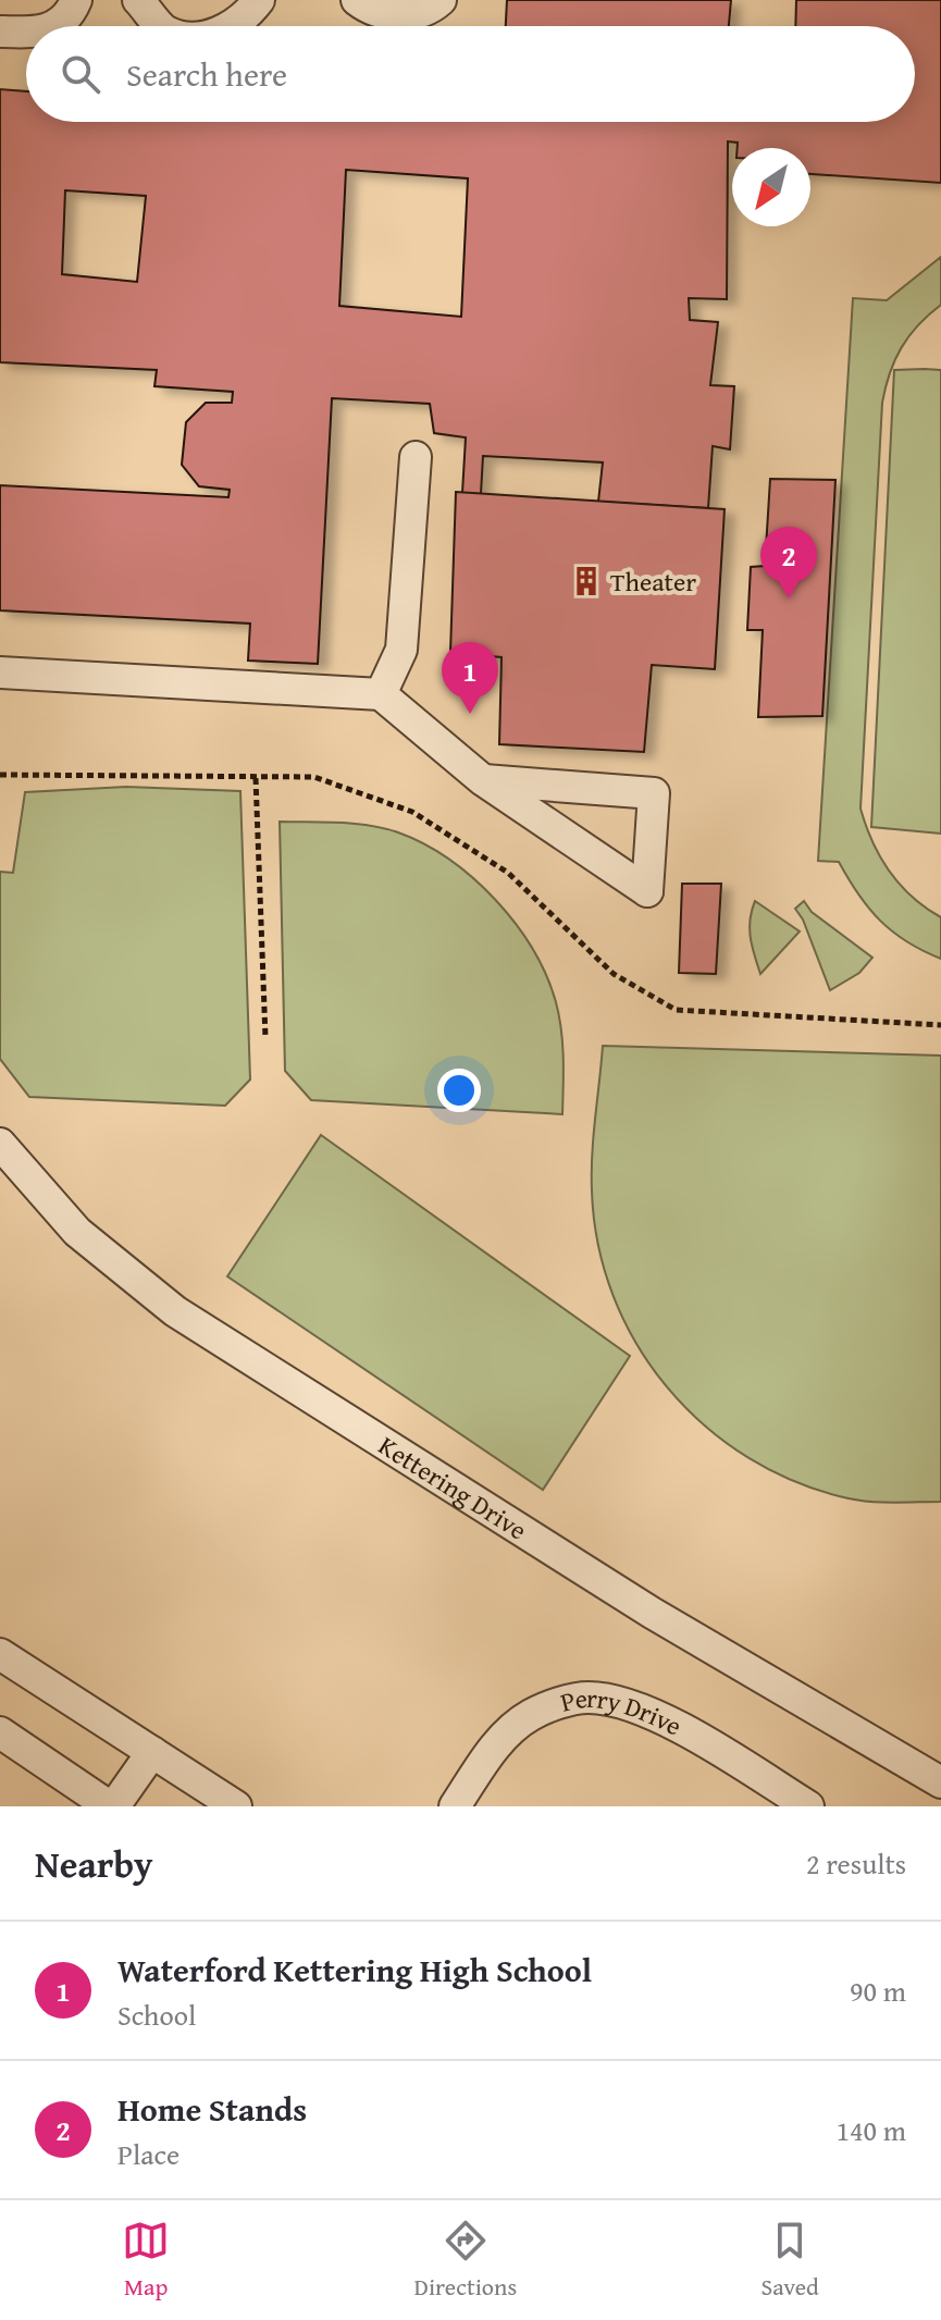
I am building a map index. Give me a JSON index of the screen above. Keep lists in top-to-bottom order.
{
  "streets": {
    "street": ["Kettering Drive", "Perry Drive"]
  },
  "places": {
    "building": ["Theater"]
  },
  "north": "bottom left",
  "page": {
    "search": "Search here",
    "pins": ["2", "1"],
    "heading": ["Nearby", "2 results"],
    "list": [
      {
        "mark": "1",
        "name": "Waterford Kettering High School",
        "note": "School",
        "value": "90 m"
      },
      {
        "mark": "2",
        "name": "Home Stands",
        "note": "Place",
        "value": "140 m"
      }
    ],
    "nav": ["Map", "Directions", "Saved"]
  }
}
